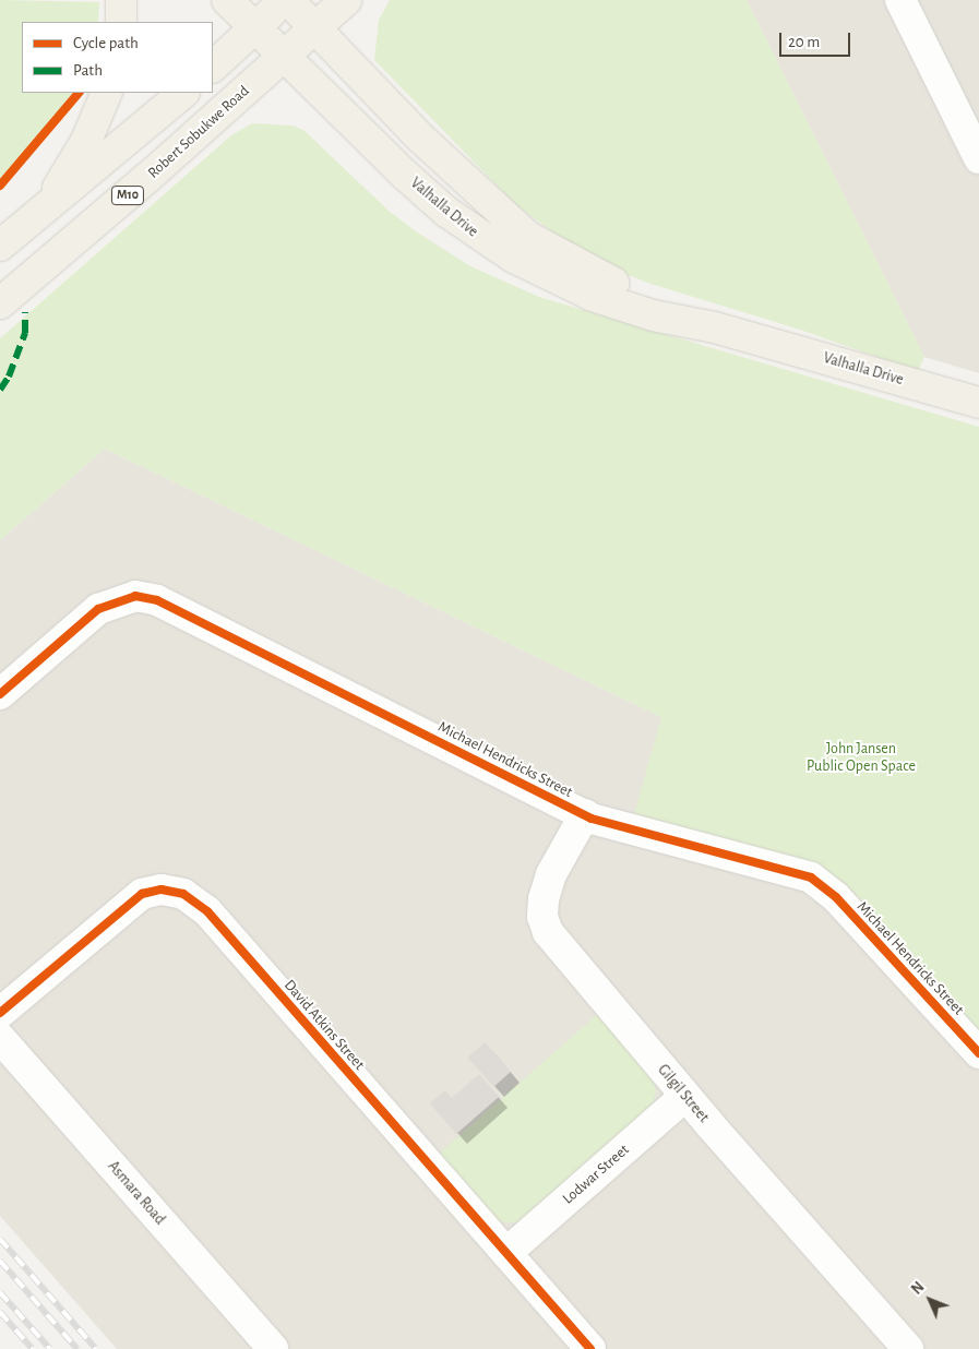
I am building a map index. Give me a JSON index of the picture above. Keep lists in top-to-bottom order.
{
  "streets": {
    "main road": ["Robert Sobukwe Road", "M10", "Valhalla Drive"],
    "street": [
      "Michael Hendricks Street",
      "David Atkins Street",
      "Gilgil Street",
      "Lodwar Street",
      "Asmara Road"
    ]
  },
  "crossings": [
    ["Robert Sobukwe Road", "Valhalla Drive"],
    ["Michael Hendricks Street", "Gilgil Street"],
    ["David Atkins Street", "Lodwar Street"],
    ["Gilgil Street", "Lodwar Street"]
  ],
  "parks": ["John Jansen Public Open Space"],
  "legend": ["Cycle path", "Path"],
  "scale_bar": "20 m",
  "north": "top left"
}
